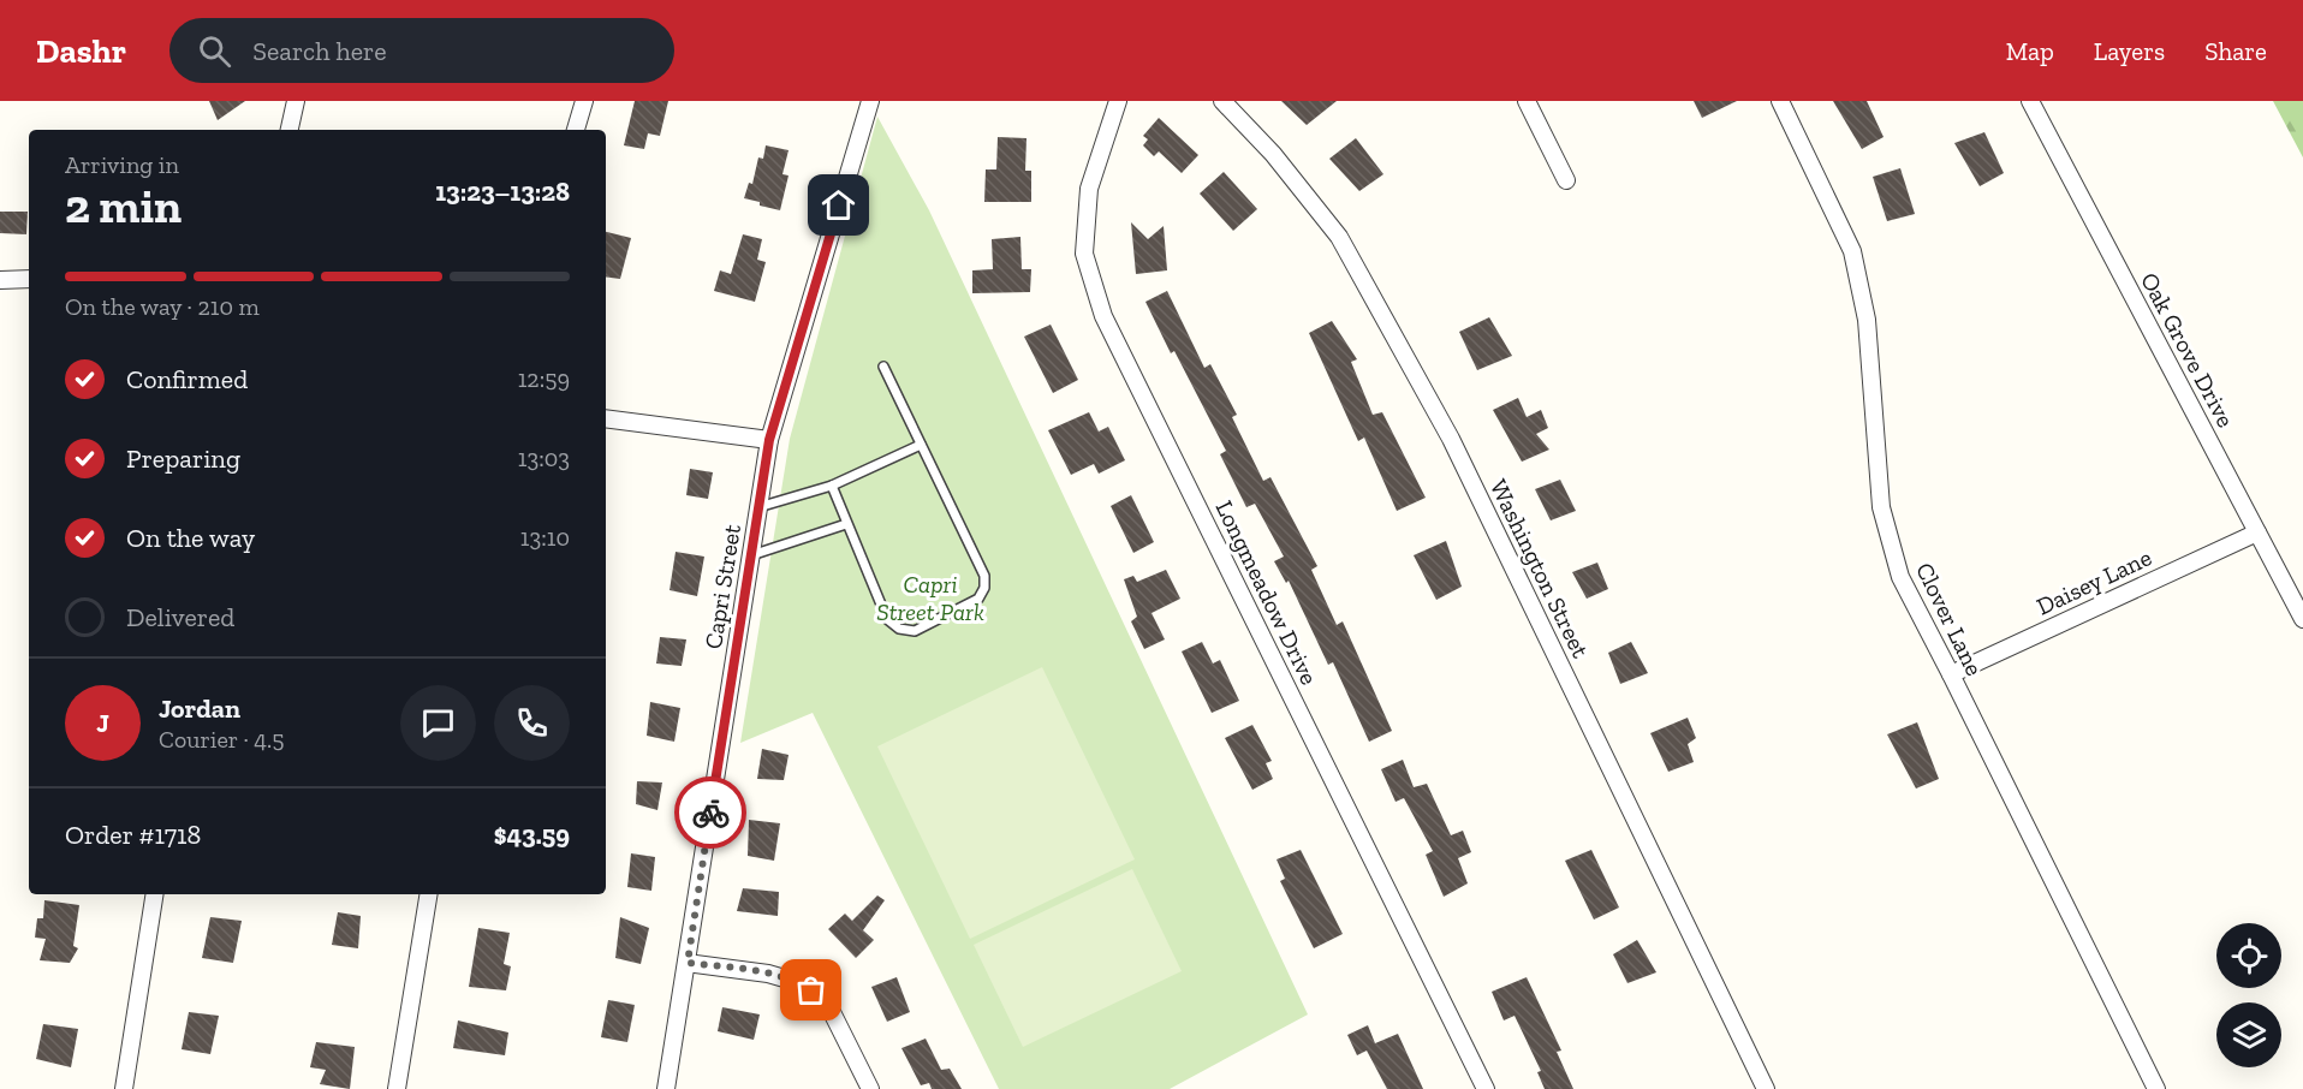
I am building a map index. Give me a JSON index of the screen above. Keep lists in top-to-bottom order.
{
  "streets": {
    "street": [
      "Oak Grove Drive",
      "Washington Street",
      "Daisey Lane",
      "Capri Street",
      "Longmeadow Drive",
      "Clover Lane"
    ]
  },
  "crossings": [
    ["Oak Grove Drive", "Daisey Lane"],
    ["Daisey Lane", "Clover Lane"]
  ],
  "parks": ["Capri Street Park"],
  "page": {
    "header": "Dashr",
    "search": "Search here",
    "nav": ["Map", "Layers", "Share"],
    "heading": ["2 min", "Arriving in", "13:23–13:28"],
    "panel": [
      "Jordan",
      "Courier · 4.5",
      "Order #1718",
      "$43.59"
    ],
    "bar": "On the way · 210 m",
    "list": [
      ["Confirmed", "12:59"],
      ["Preparing", "13:03"],
      ["On the way", "13:10"],
      "Delivered"
    ],
    "round": "J"
  }
}
